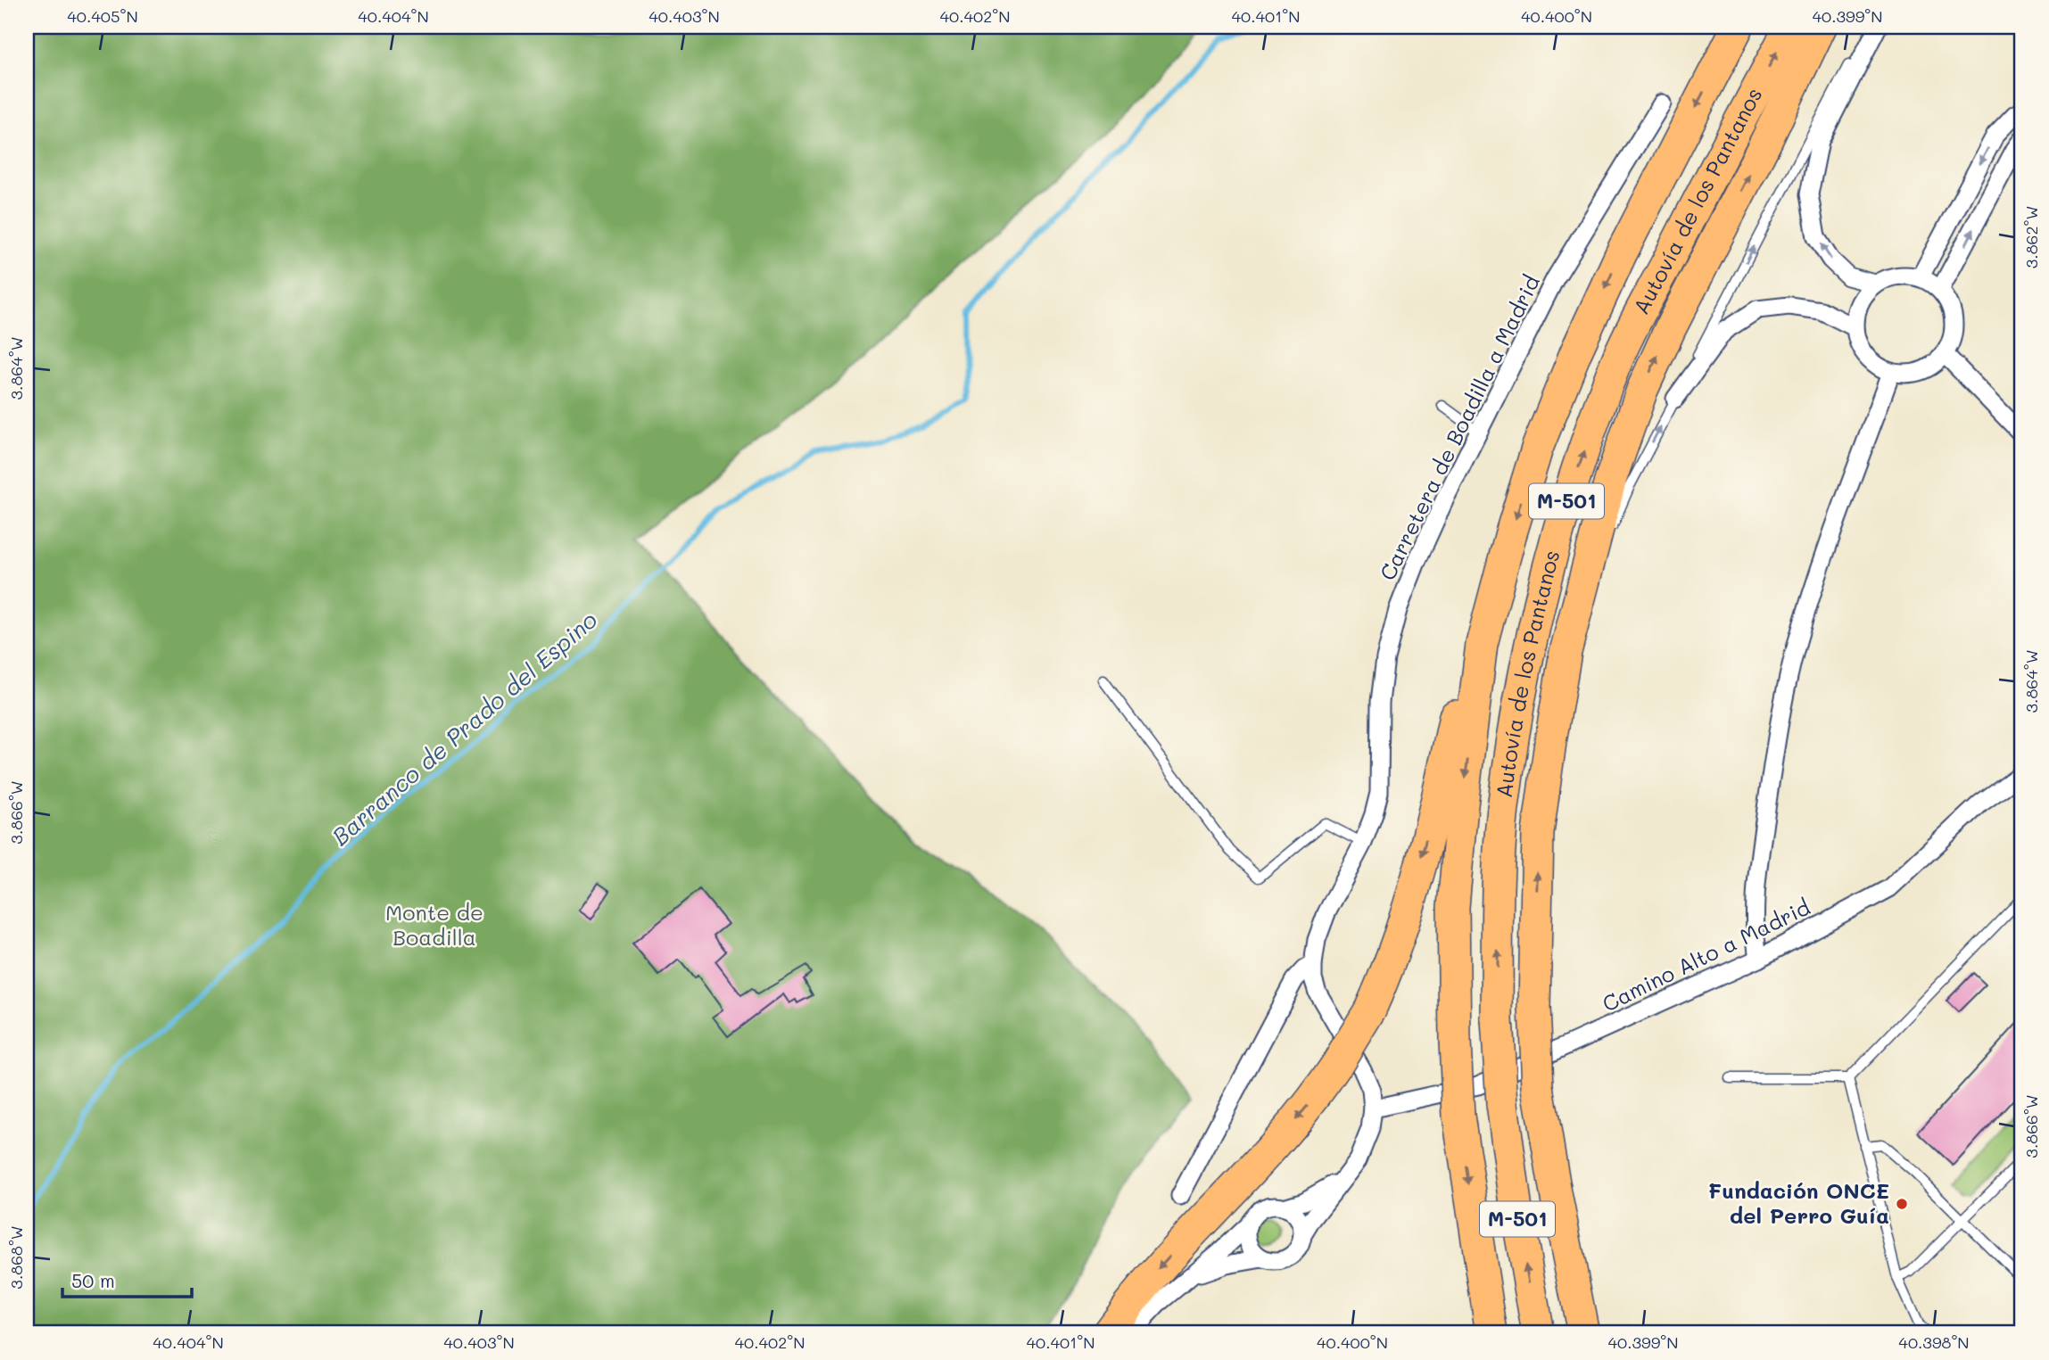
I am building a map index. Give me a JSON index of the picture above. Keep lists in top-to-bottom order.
{
  "streets": {
    "highway": ["Autovía de los Pantanos", "M-501"],
    "street": ["Carretera de Boadilla a Madrid", "Camino Alto a Madrid"]
  },
  "water": ["Barranco de Prado del Espino"],
  "parks": ["Monte de Boadilla"],
  "places": ["Fundación ONCE del Perro Guía"],
  "scale_bar": "50 m",
  "coordinates": [
    "40.405°N",
    "40.404°N",
    "40.403°N",
    "40.402°N",
    "40.401°N",
    "40.400°N",
    "40.399°N",
    "3.862°W",
    "3.864°W",
    "3.866°W",
    "3.868°W",
    "40.398°N"
  ]
}
